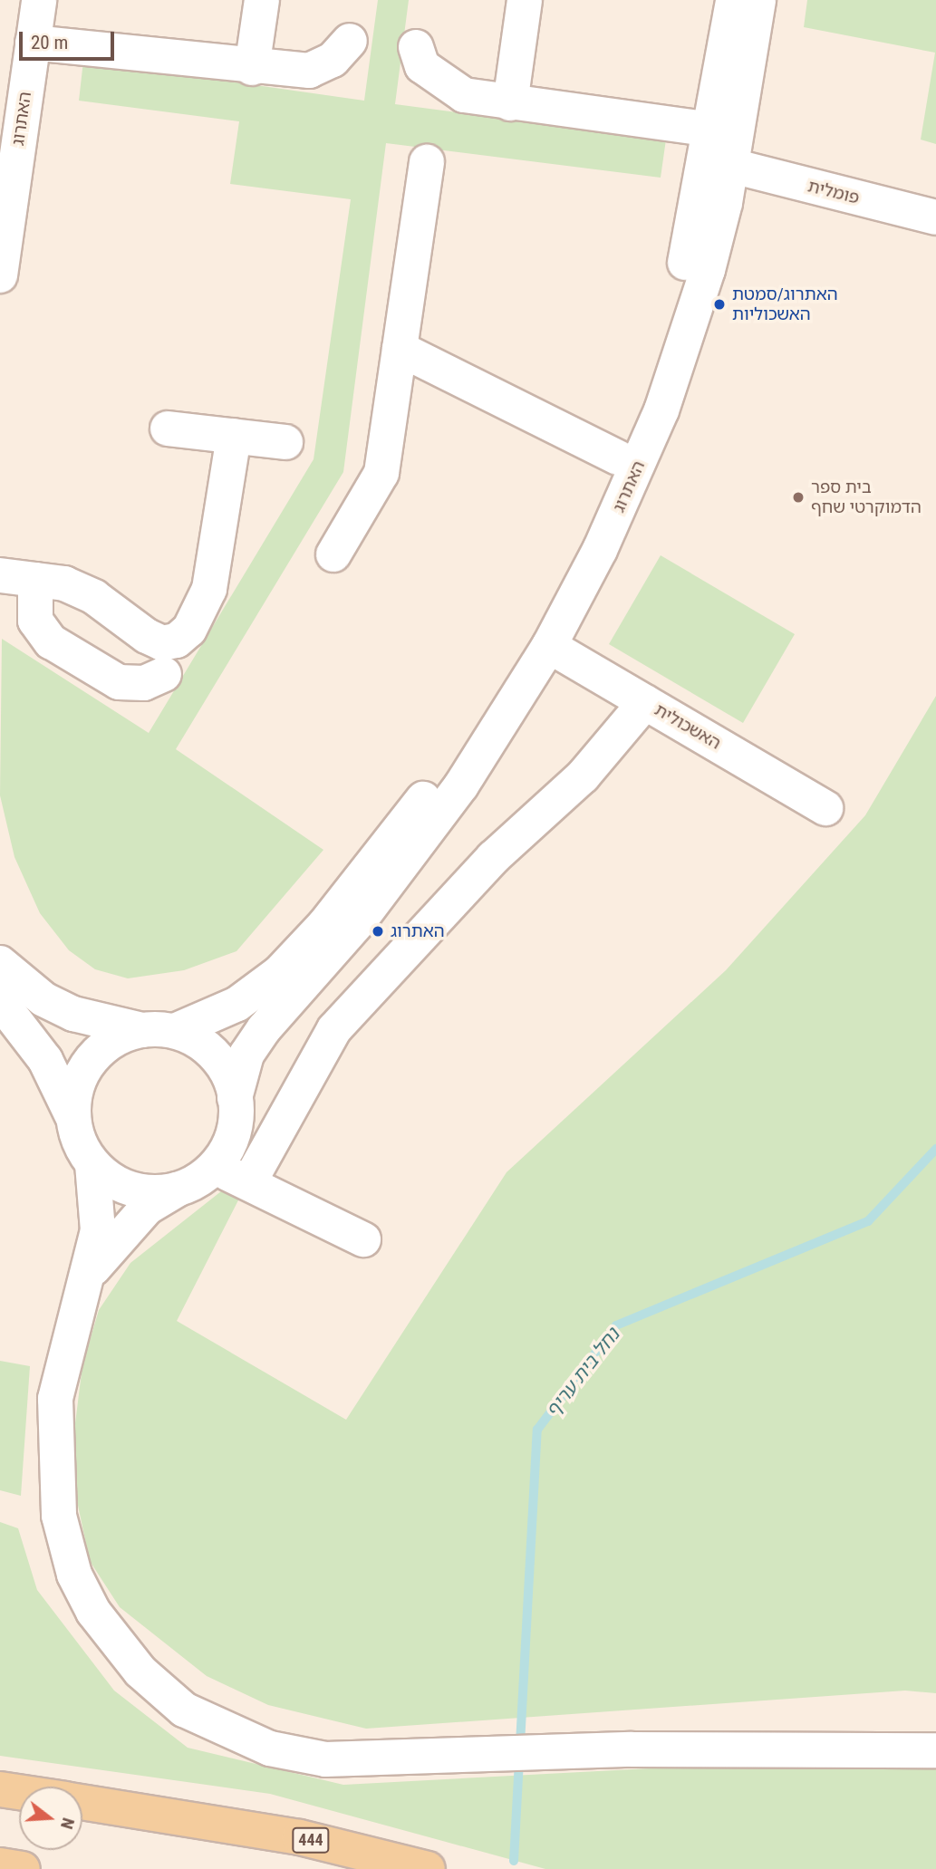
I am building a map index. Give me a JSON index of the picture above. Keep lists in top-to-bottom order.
{
  "streets": {
    "main road": ["444"],
    "street": ["האתרוג", "פומלית", "האשכולית"]
  },
  "crossings": [
    ["האתרוג", "פומלית"],
    ["האתרוג", "האשכולית"]
  ],
  "water": ["נחל בית עריף"],
  "places": ["האתרוג/סמטת האשכוליות", "בית ספר הדמוקרטי שחף", "האתרוג"],
  "scale_bar": "20 m",
  "north": "right"
}
